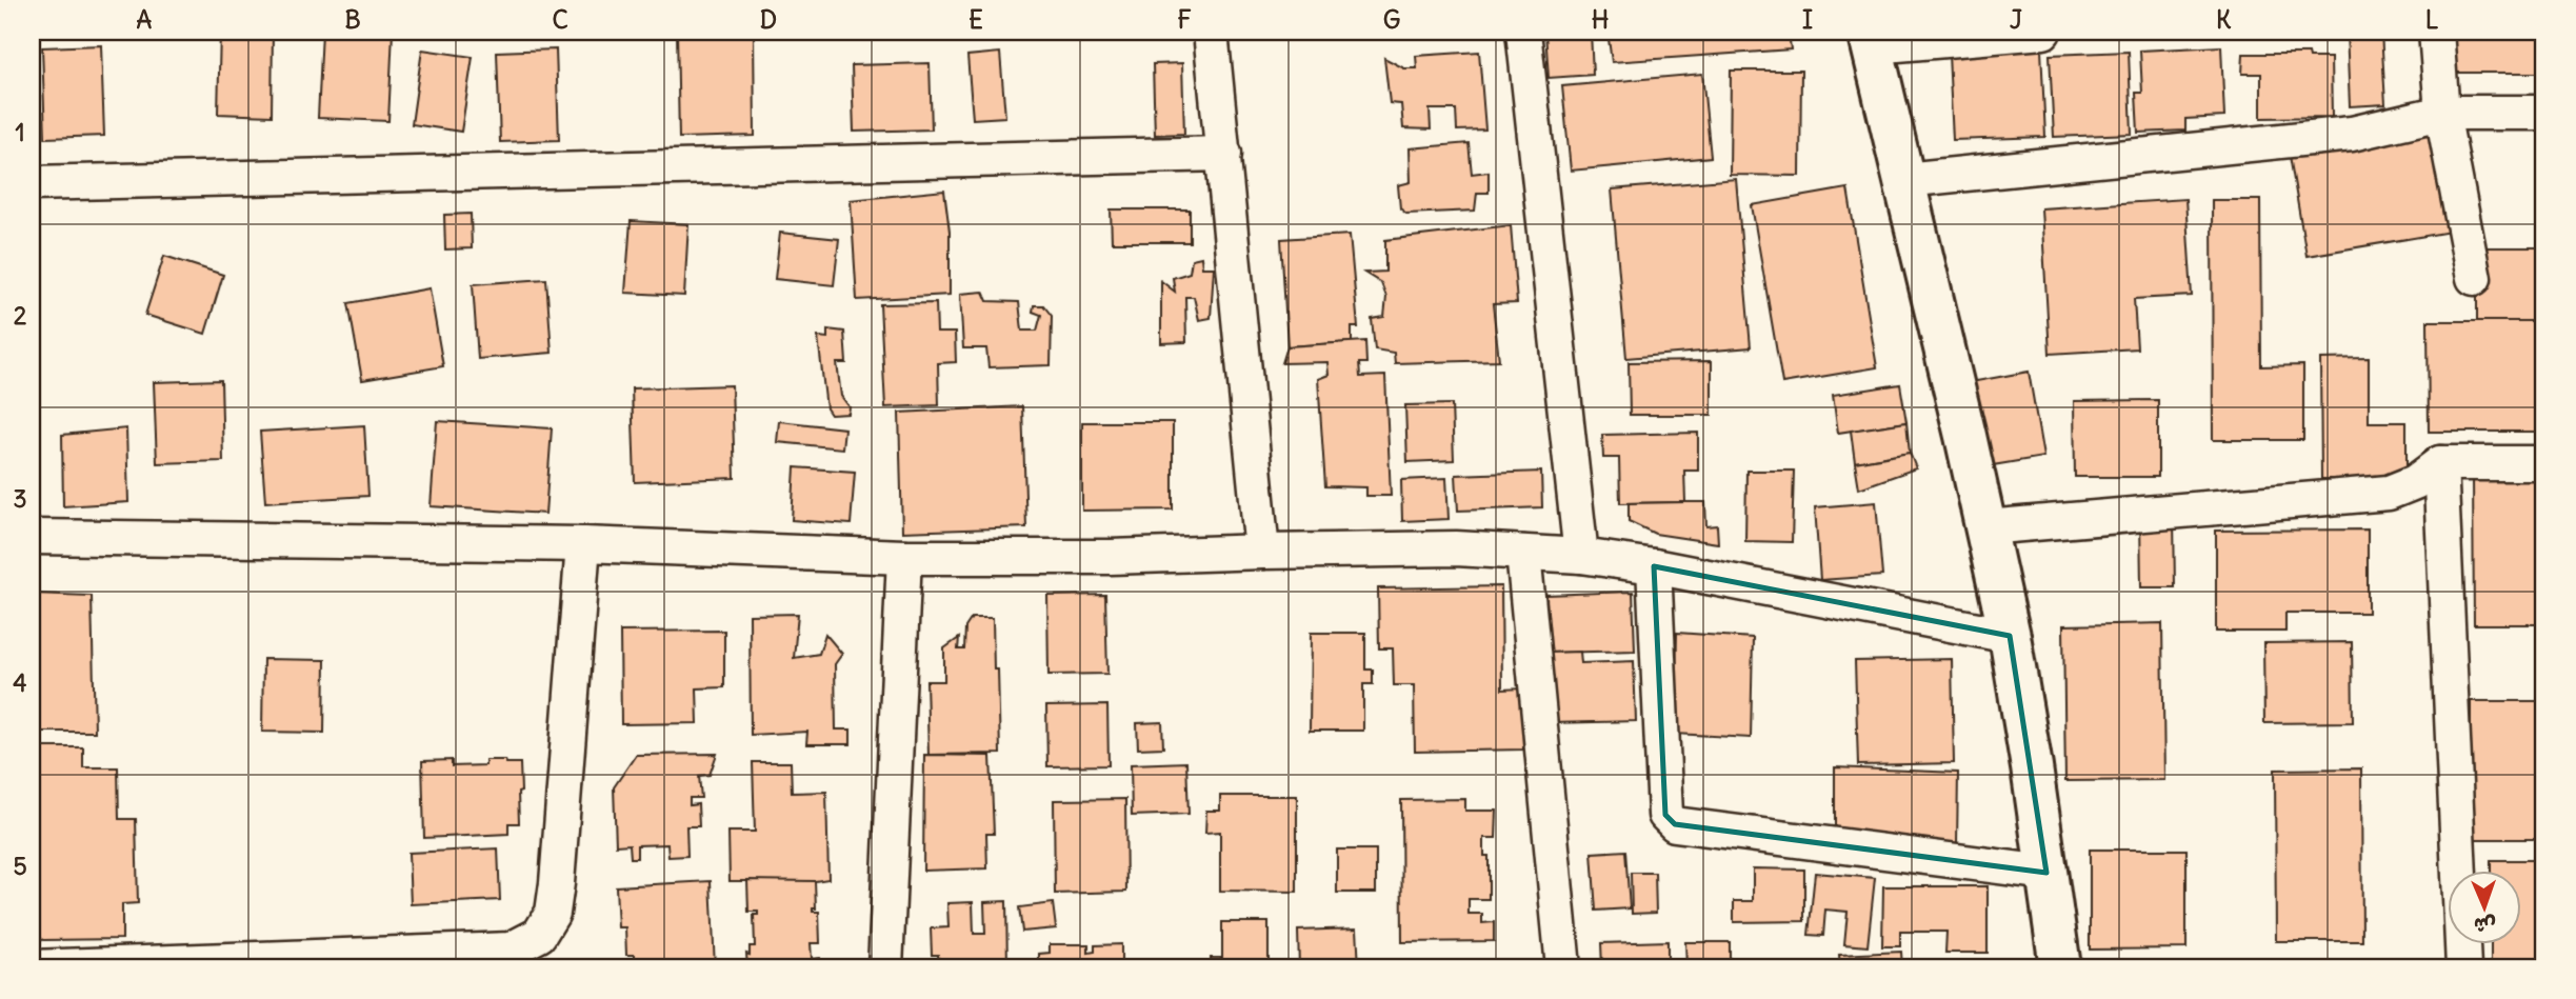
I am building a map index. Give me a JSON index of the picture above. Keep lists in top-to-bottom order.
{
  "north": "bottom",
  "grid": {
    "columns": [
      "A",
      "B",
      "C",
      "D",
      "E",
      "F",
      "G",
      "H",
      "I",
      "J",
      "K",
      "L"
    ],
    "rows": [
      "1",
      "2",
      "3",
      "4",
      "5"
    ]
  }
}
